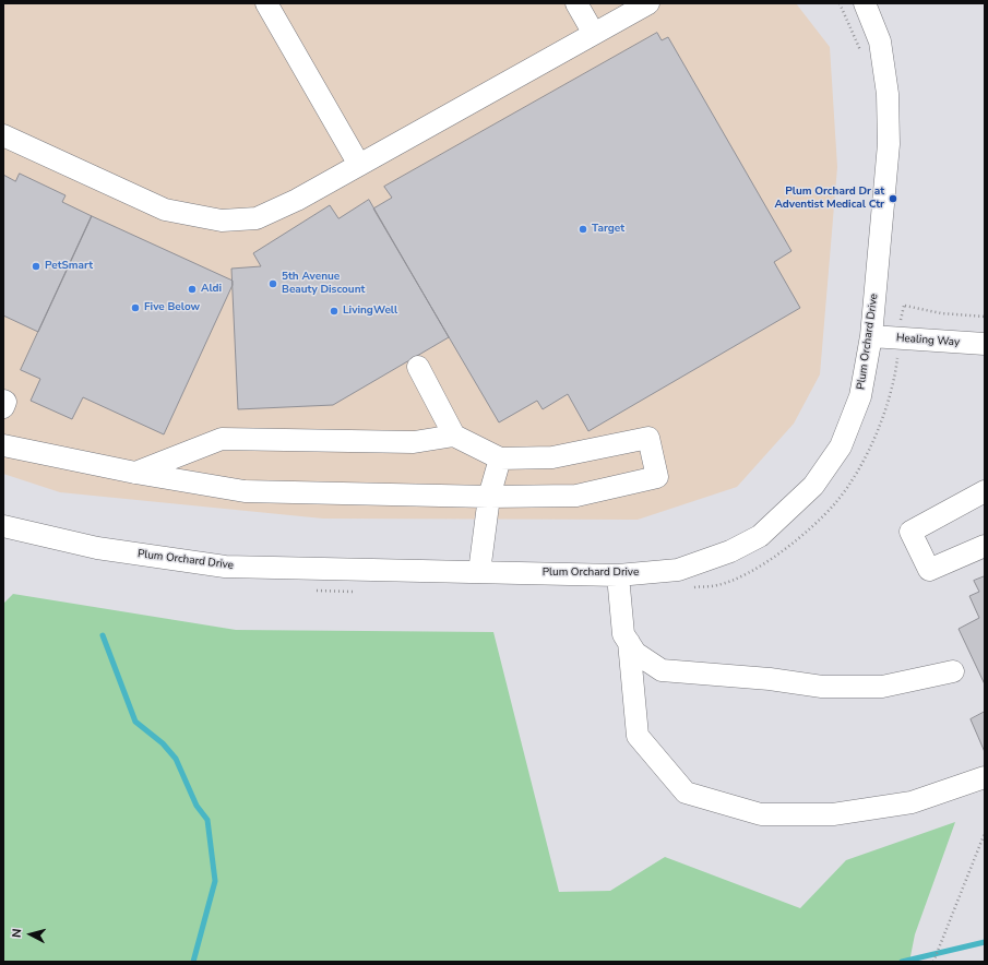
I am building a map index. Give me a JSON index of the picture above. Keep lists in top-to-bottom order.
{
  "streets": {
    "street": ["Healing Way", "Plum Orchard Drive"]
  },
  "crossings": [
    ["Healing Way", "Plum Orchard Drive"]
  ],
  "places": [
    "Plum Orchard Dr at Adventist Medical Ctr",
    "Target",
    "PetSmart",
    "5th Avenue Beauty Discount",
    "Aldi",
    "Five Below",
    "LivingWell"
  ],
  "north": "left"
}
